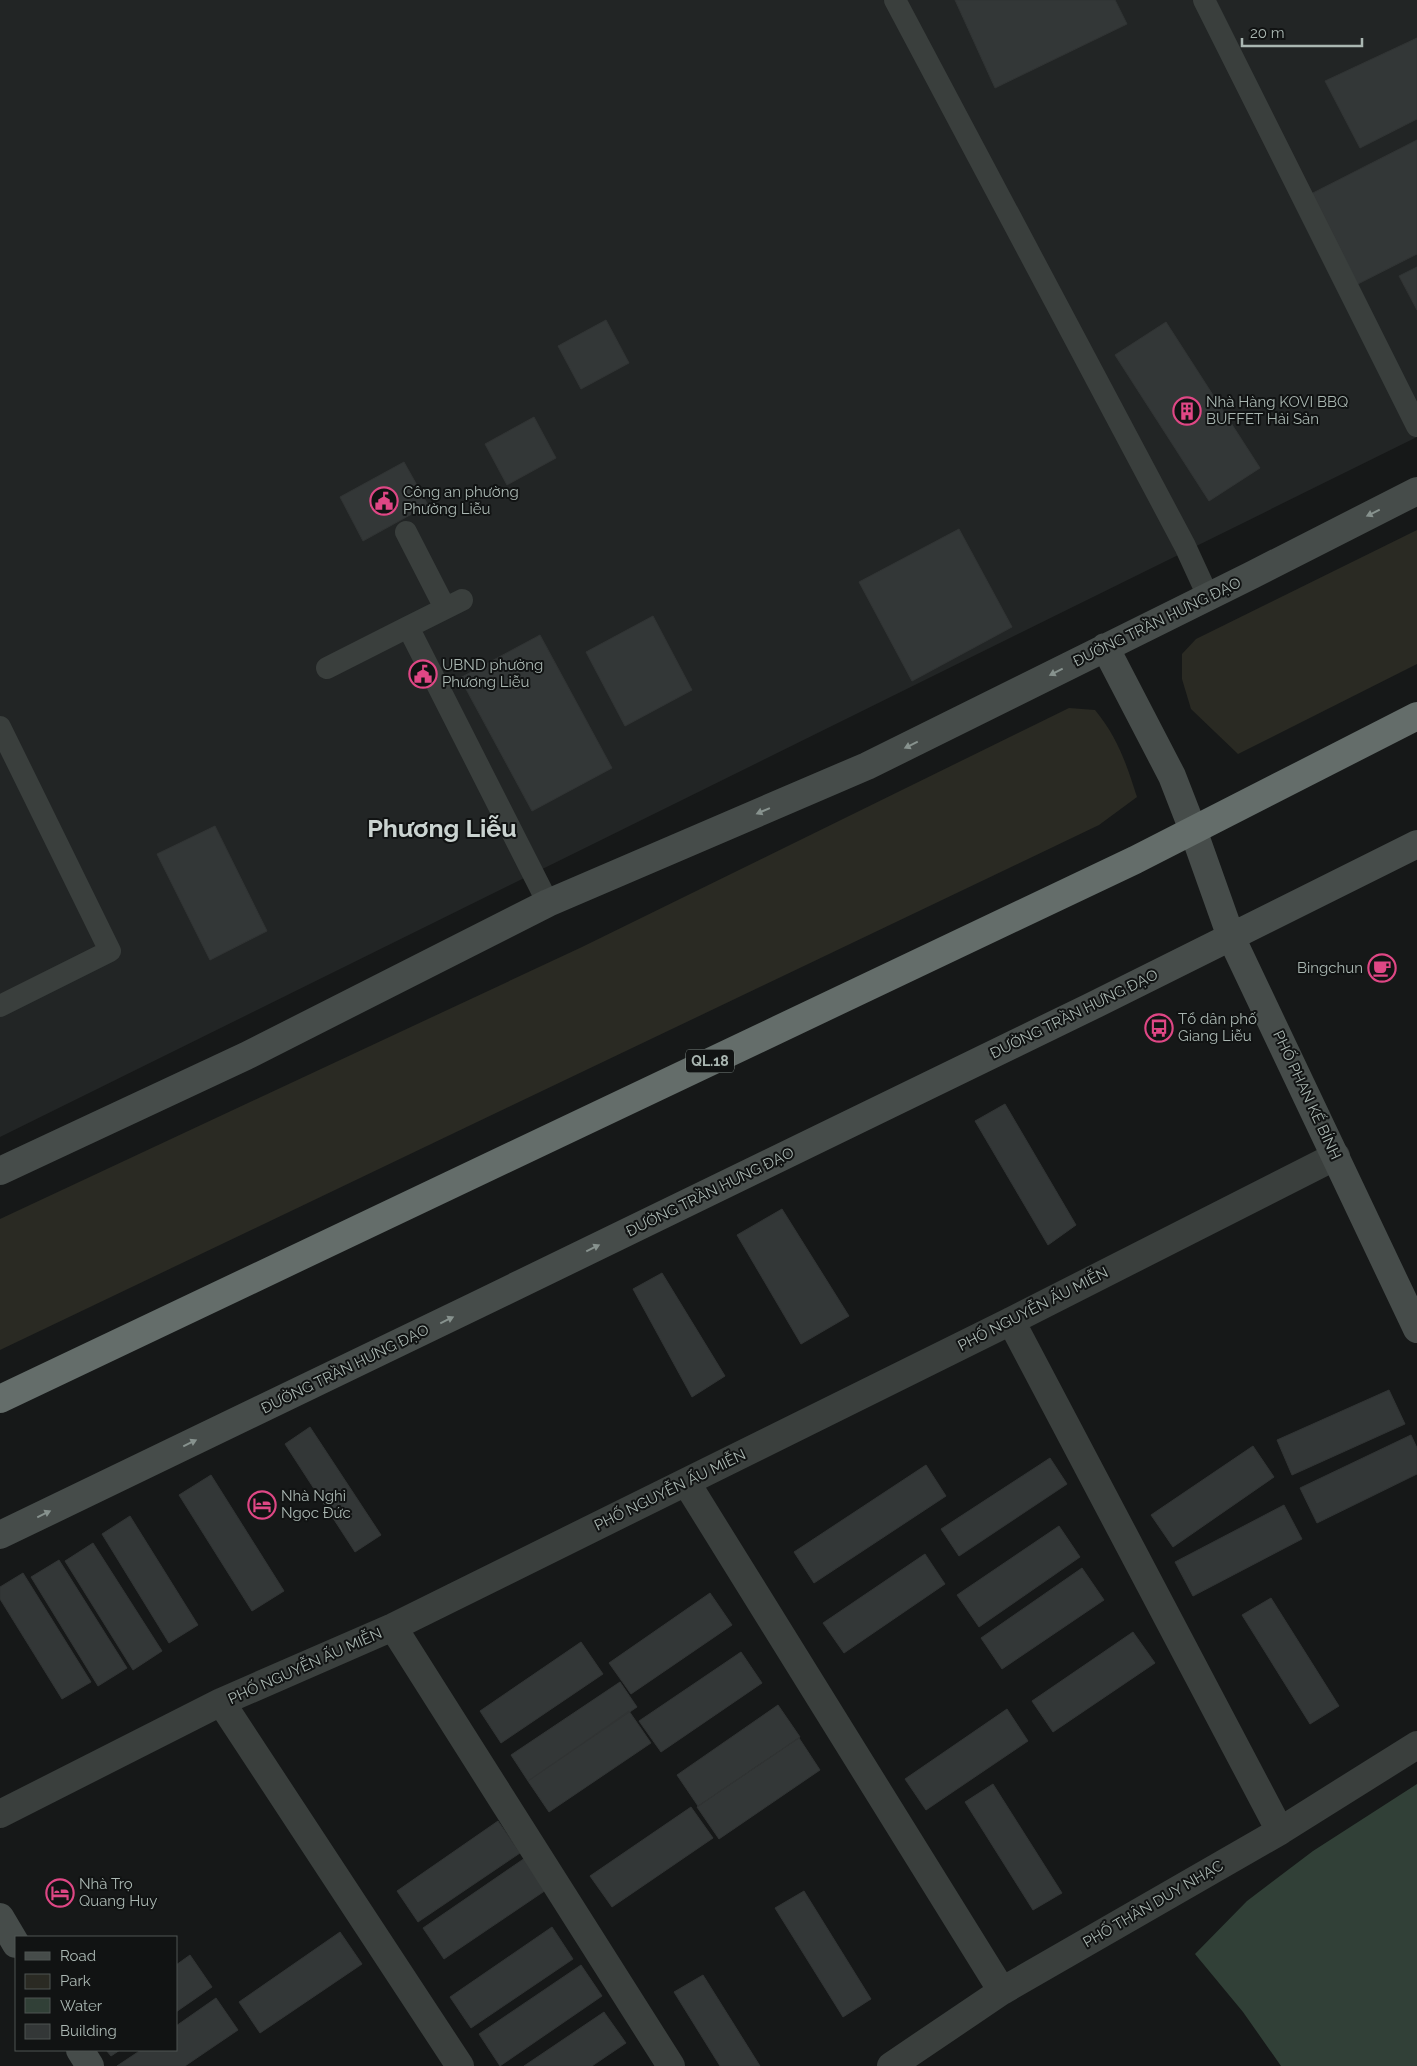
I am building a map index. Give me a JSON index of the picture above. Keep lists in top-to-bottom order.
{
  "streets": {
    "highway": ["QL.18"],
    "main road": ["ĐƯỜNG TRẦN HƯNG ĐẠO", "PHỐ PHAN KẾ BÍNH"],
    "street": ["PHỐ NGUYỄN ẤU MIỄN", "PHỐ THÂN DUY NHẠC"]
  },
  "crossings": [
    ["ĐƯỜNG TRẦN HƯNG ĐẠO", "PHỐ PHAN KẾ BÍNH"],
    ["QL.18", "PHỐ PHAN KẾ BÍNH"],
    ["PHỐ PHAN KẾ BÍNH", "PHỐ NGUYỄN ẤU MIỄN"]
  ],
  "districts": ["Phương Liễu"],
  "places": {
    "building": ["Nhà Hàng KOVI BBQ BUFFET Hải Sản"],
    "public building": ["Công an phường Phường Liễu", "UBND phường Phương Liễu"],
    "cafe": ["Bingchun"],
    "bus stop": ["Tổ dân phố Giang Liễu"],
    "hotel": ["Nhà Nghỉ Ngọc Đức", "Nhà Trọ Quang Huy"]
  },
  "legend": [
    "Road",
    "Park",
    "Water",
    "Building"
  ],
  "scale_bar": "20 m"
}
